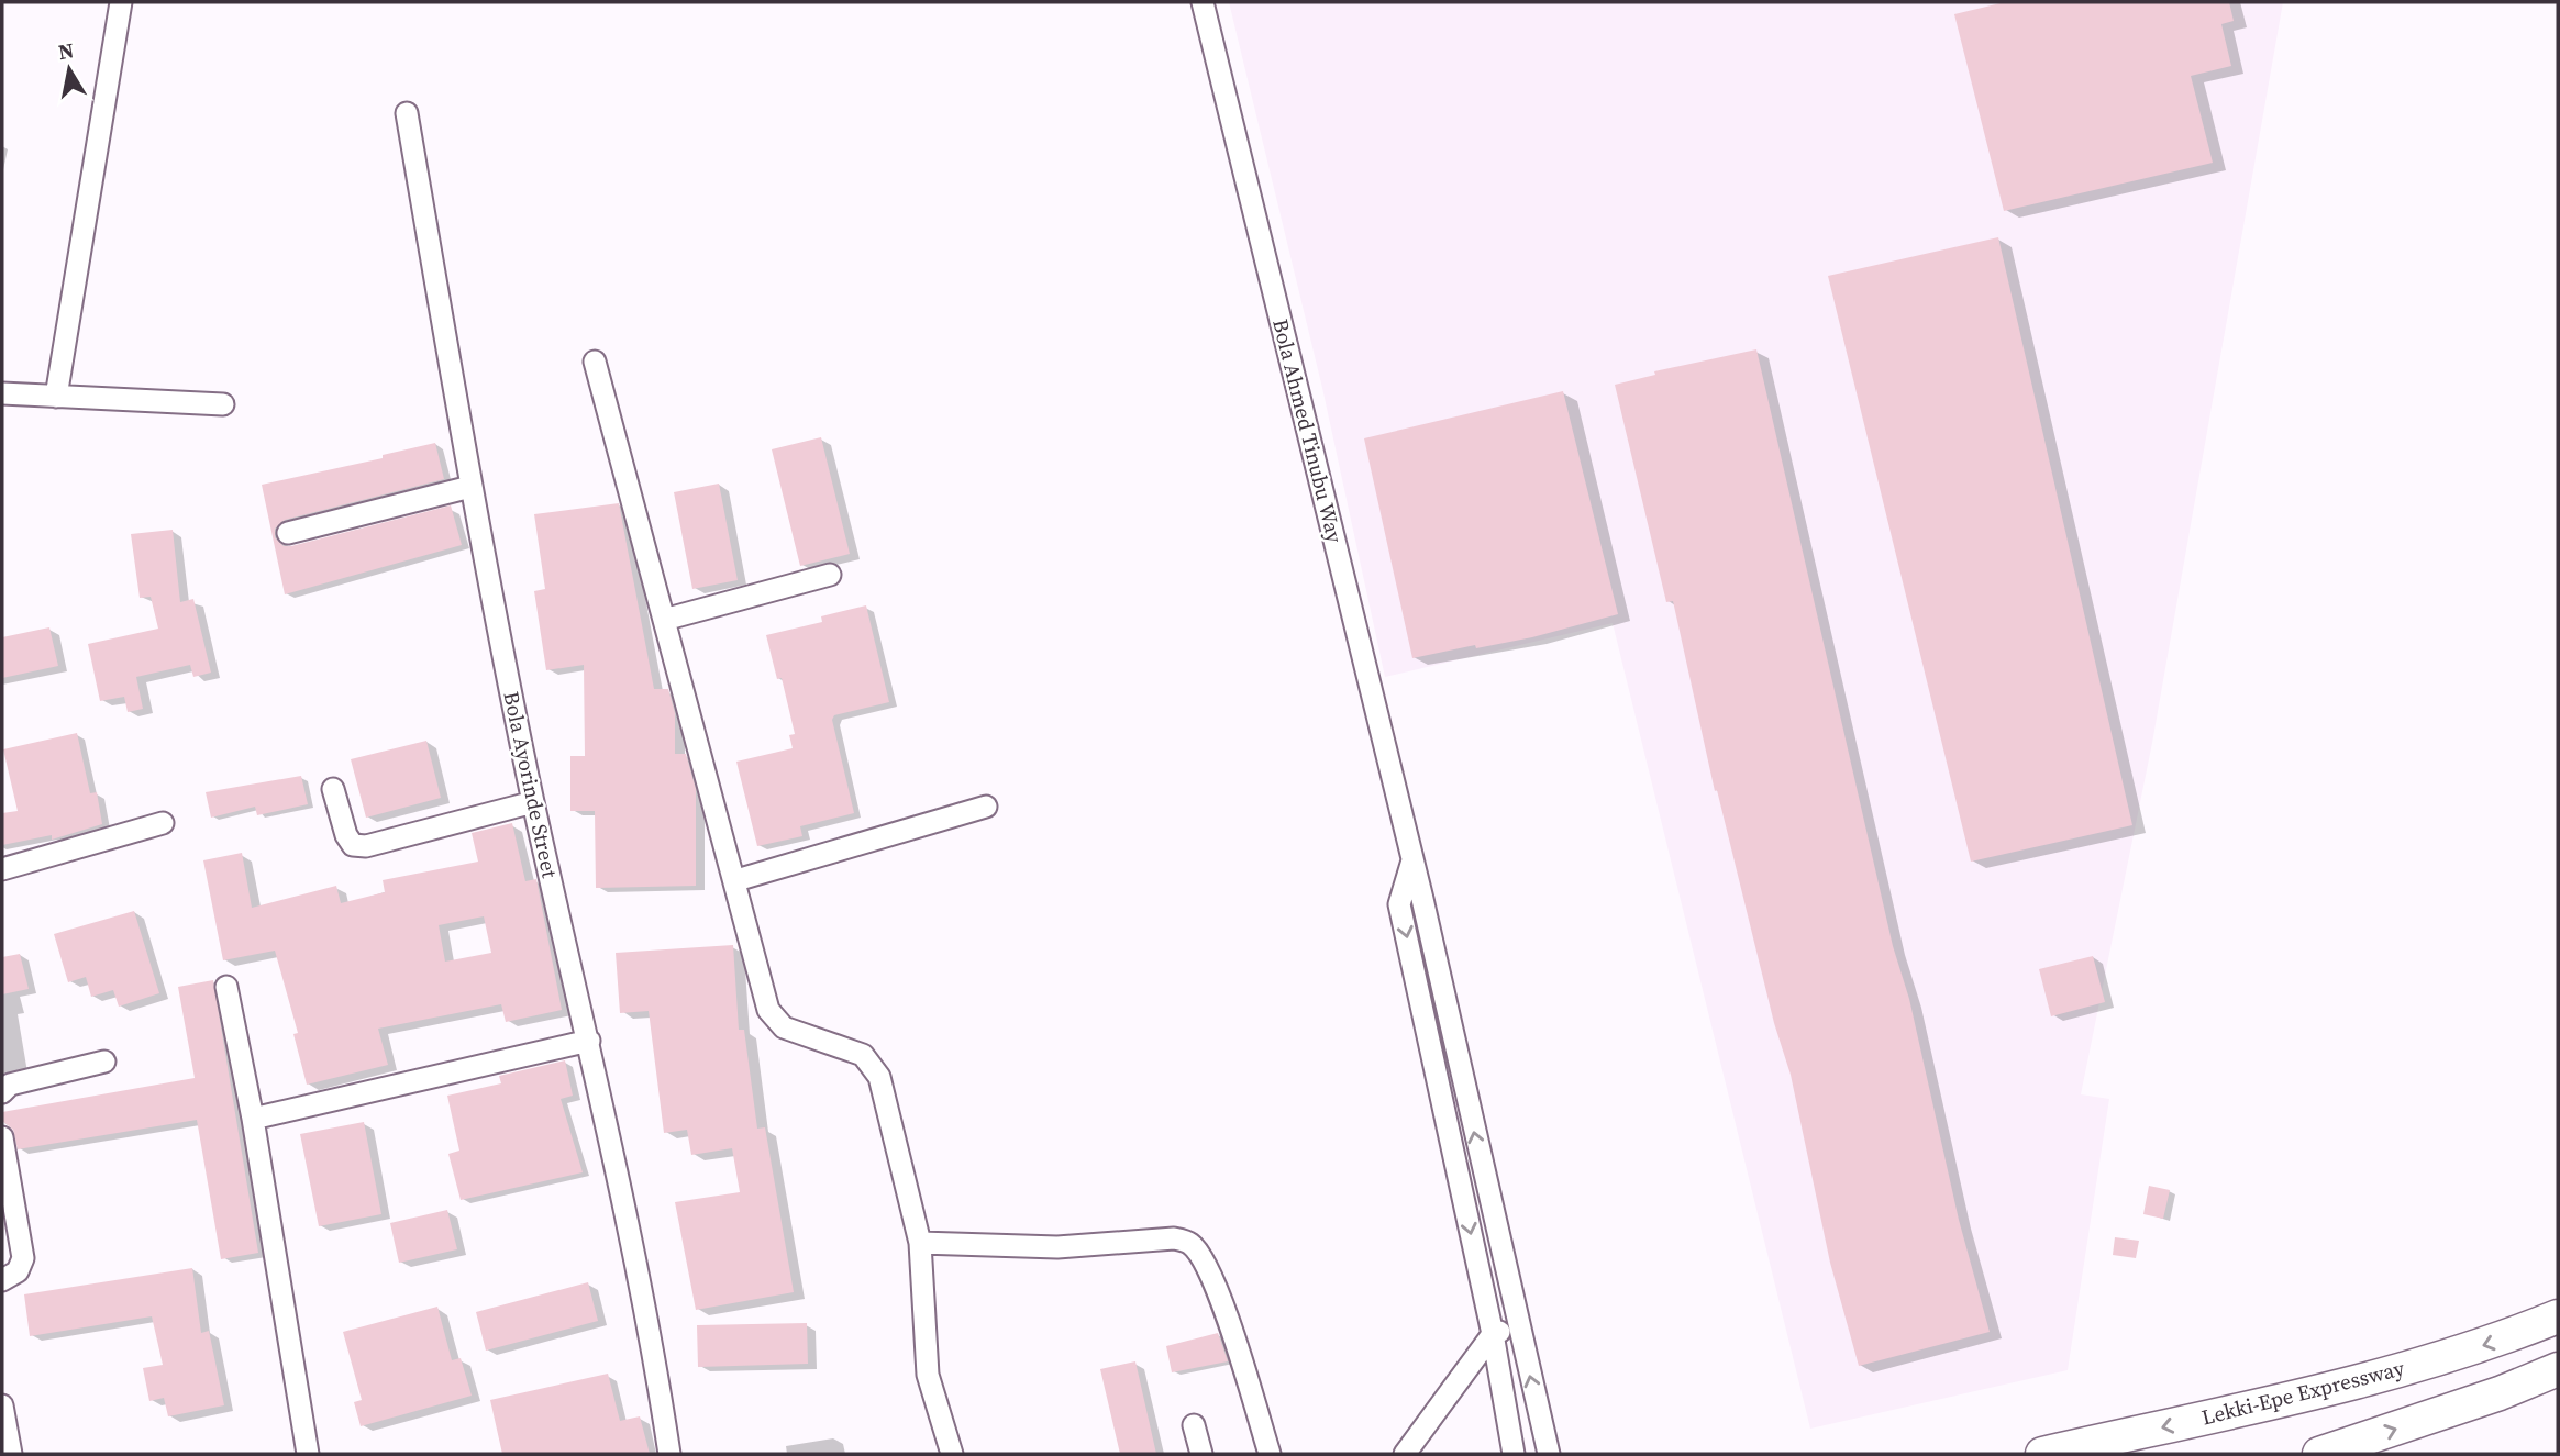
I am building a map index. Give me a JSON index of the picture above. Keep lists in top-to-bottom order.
{
  "streets": {
    "highway": ["Lekki-Epe Expressway"],
    "street": ["Bola Ahmed Tinubu Way", "Bola Ayorinde Street"]
  },
  "north": "top"
}
